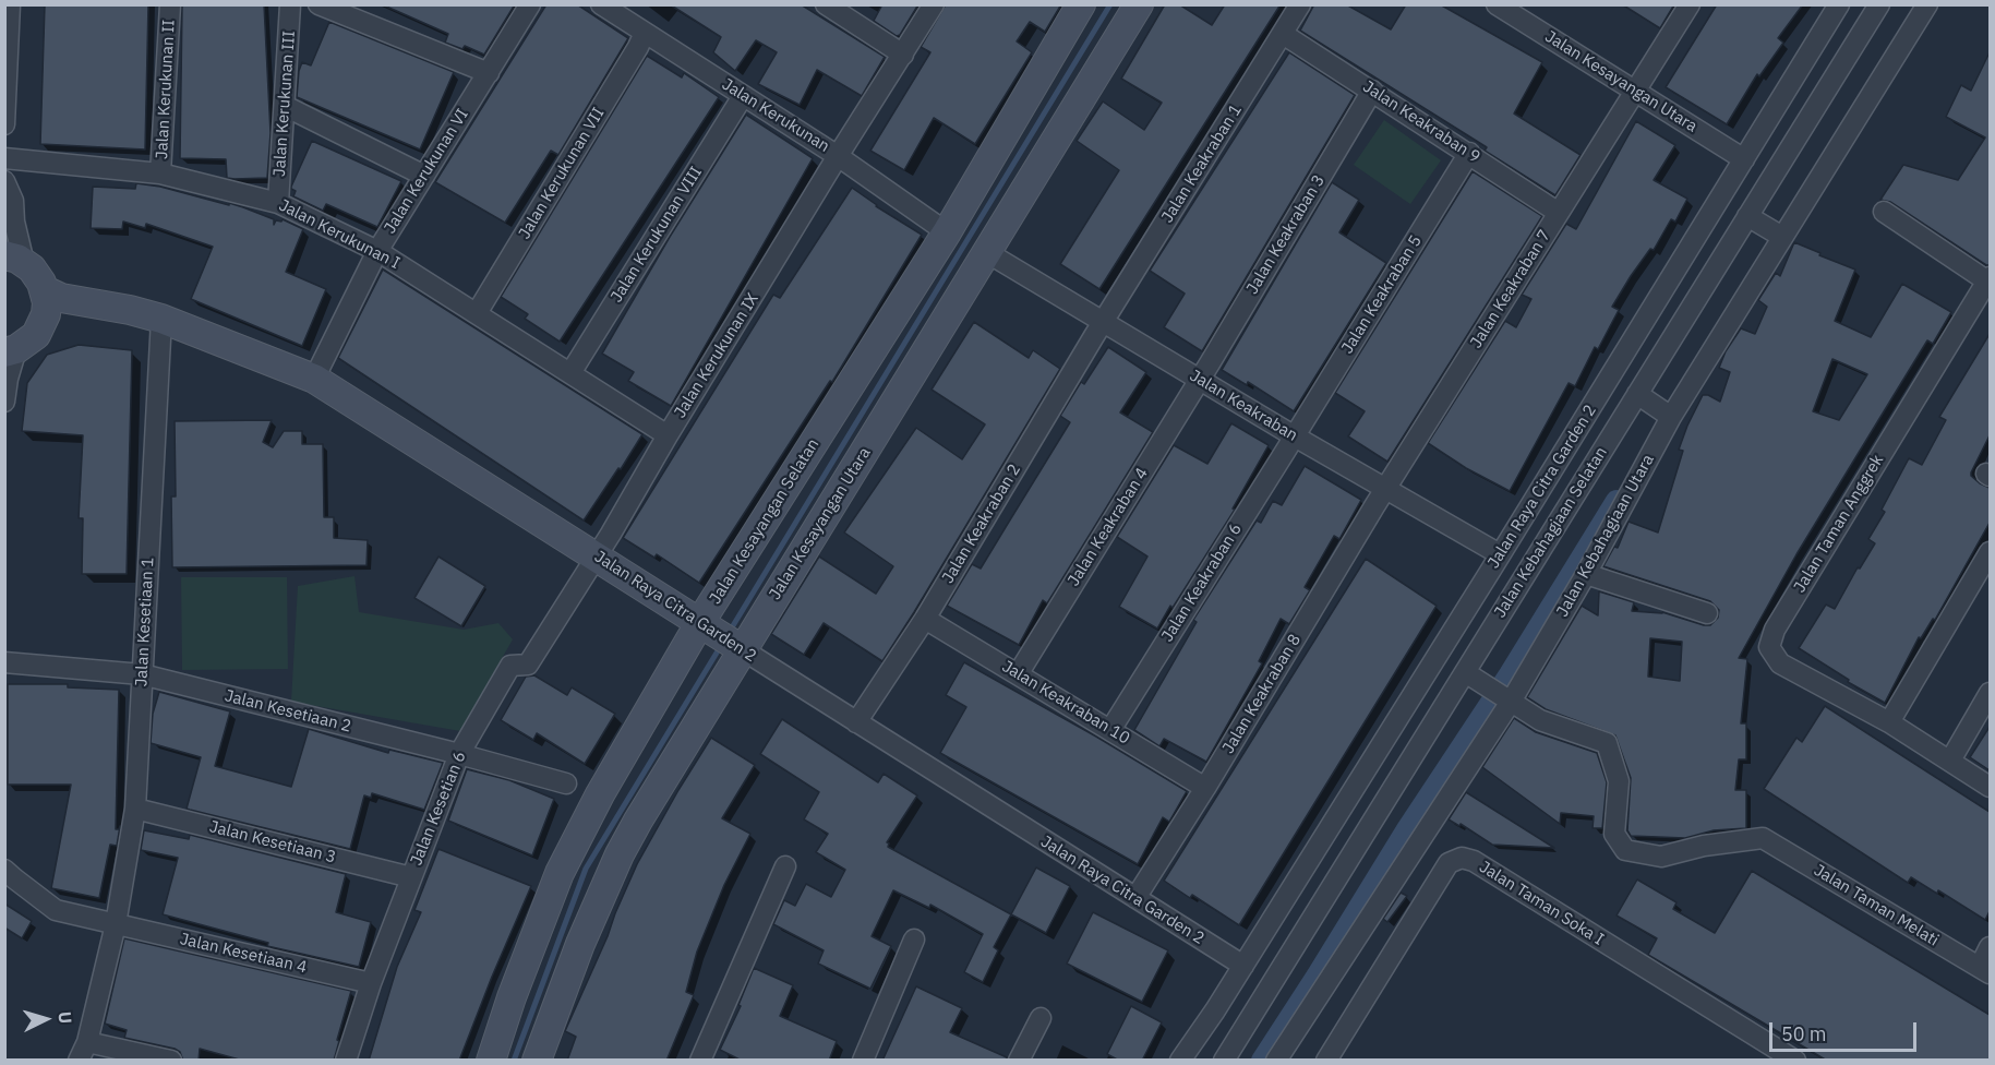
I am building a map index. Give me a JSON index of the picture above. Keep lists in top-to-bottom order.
{
  "streets": {
    "street": [
      "Jalan Kesayangan Utara",
      "Jalan Kerukunan II",
      "Jalan Kerukunan III",
      "Jalan Kerukunan",
      "Jalan Keakraban 9",
      "Jalan Keakraban 1",
      "Jalan Kerukunan VI",
      "Jalan Kerukunan VII",
      "Jalan Kerukunan I",
      "Jalan Kerukunan VIII",
      "Jalan Keakraban 3",
      "Jalan Keakraban 7",
      "Jalan Keakraban 5",
      "Jalan Kerukunan IX",
      "Jalan Keakraban",
      "Jalan Raya Citra Garden 2",
      "Jalan Kesayangan Selatan",
      "Jalan Keakraban 2",
      "Jalan Taman Anggrek",
      "Jalan Keakraban 4",
      "Jalan Kebahagiaan Selatan",
      "Jalan Kebahagiaan Utara",
      "Jalan Keakraban 6",
      "Jalan Kesetiaan 1",
      "Jalan Keakraban 8",
      "Jalan Keakraban 10",
      "Jalan Kesetiaan 2",
      "Jalan Kesetian 6",
      "Jalan Kesetiaan 3",
      "Jalan Taman Soka I",
      "Jalan Taman Melati",
      "Jalan Kesetiaan 4"
    ]
  },
  "crossings": [
    ["Jalan Kesayangan Utara", "Jalan Keakraban 7"],
    ["Jalan Kesayangan Utara", "Jalan Keakraban"],
    ["Jalan Kesayangan Utara", "Jalan Raya Citra Garden 2"],
    ["Jalan Kerukunan II", "Jalan Kerukunan I"],
    ["Jalan Kerukunan III", "Jalan Kerukunan I"],
    ["Jalan Kerukunan", "Jalan Kerukunan VII"],
    ["Jalan Kerukunan", "Jalan Kerukunan VIII"],
    ["Jalan Kerukunan", "Jalan Kerukunan IX"],
    ["Jalan Kerukunan", "Jalan Kesayangan Selatan"],
    ["Jalan Keakraban 9", "Jalan Keakraban 1"],
    ["Jalan Keakraban 9", "Jalan Keakraban 3"],
    ["Jalan Keakraban 9", "Jalan Keakraban 7"],
    ["Jalan Keakraban 9", "Jalan Keakraban 5"],
    ["Jalan Keakraban 1", "Jalan Keakraban"],
    ["Jalan Keakraban 1", "Jalan Keakraban 2"],
    ["Jalan Kerukunan VI", "Jalan Kerukunan I"],
    ["Jalan Kerukunan VI", "Jalan Raya Citra Garden 2"],
    ["Jalan Kerukunan VII", "Jalan Kerukunan I"],
    ["Jalan Kerukunan I", "Jalan Kerukunan VIII"],
    ["Jalan Kerukunan I", "Jalan Kerukunan IX"],
    ["Jalan Keakraban 3", "Jalan Keakraban"],
    ["Jalan Keakraban 3", "Jalan Keakraban 4"],
    ["Jalan Keakraban 7", "Jalan Keakraban"],
    ["Jalan Keakraban 7", "Jalan Keakraban 8"],
    ["Jalan Keakraban 5", "Jalan Keakraban"],
    ["Jalan Keakraban 5", "Jalan Keakraban 6"],
    ["Jalan Kerukunan IX", "Jalan Raya Citra Garden 2"],
    ["Jalan Kerukunan IX", "Jalan Kesetian 6"],
    ["Jalan Keakraban", "Jalan Raya Citra Garden 2"],
    ["Jalan Keakraban", "Jalan Keakraban 2"],
    ["Jalan Keakraban", "Jalan Keakraban 4"],
    ["Jalan Keakraban", "Jalan Keakraban 6"],
    ["Jalan Keakraban", "Jalan Keakraban 8"],
    ["Jalan Raya Citra Garden 2", "Jalan Kesayangan Selatan"],
    ["Jalan Raya Citra Garden 2", "Jalan Keakraban 2"],
    ["Jalan Raya Citra Garden 2", "Jalan Kesetiaan 1"],
    ["Jalan Raya Citra Garden 2", "Jalan Keakraban 8"],
    ["Jalan Raya Citra Garden 2", "Jalan Kesetian 6"],
    ["Jalan Keakraban 2", "Jalan Keakraban 10"],
    ["Jalan Keakraban 4", "Jalan Keakraban 10"],
    ["Jalan Kebahagiaan Utara", "Jalan Taman Melati"],
    ["Jalan Keakraban 6", "Jalan Keakraban 10"],
    ["Jalan Kesetiaan 1", "Jalan Kesetiaan 2"],
    ["Jalan Kesetiaan 1", "Jalan Kesetiaan 3"],
    ["Jalan Kesetiaan 1", "Jalan Kesetiaan 4"],
    ["Jalan Keakraban 8", "Jalan Keakraban 10"],
    ["Jalan Kesetiaan 2", "Jalan Kesetian 6"],
    ["Jalan Kesetian 6", "Jalan Kesetiaan 3"],
    ["Jalan Kesetian 6", "Jalan Kesetiaan 4"]
  ],
  "scale_bar": "50 m",
  "north": "right"
}
